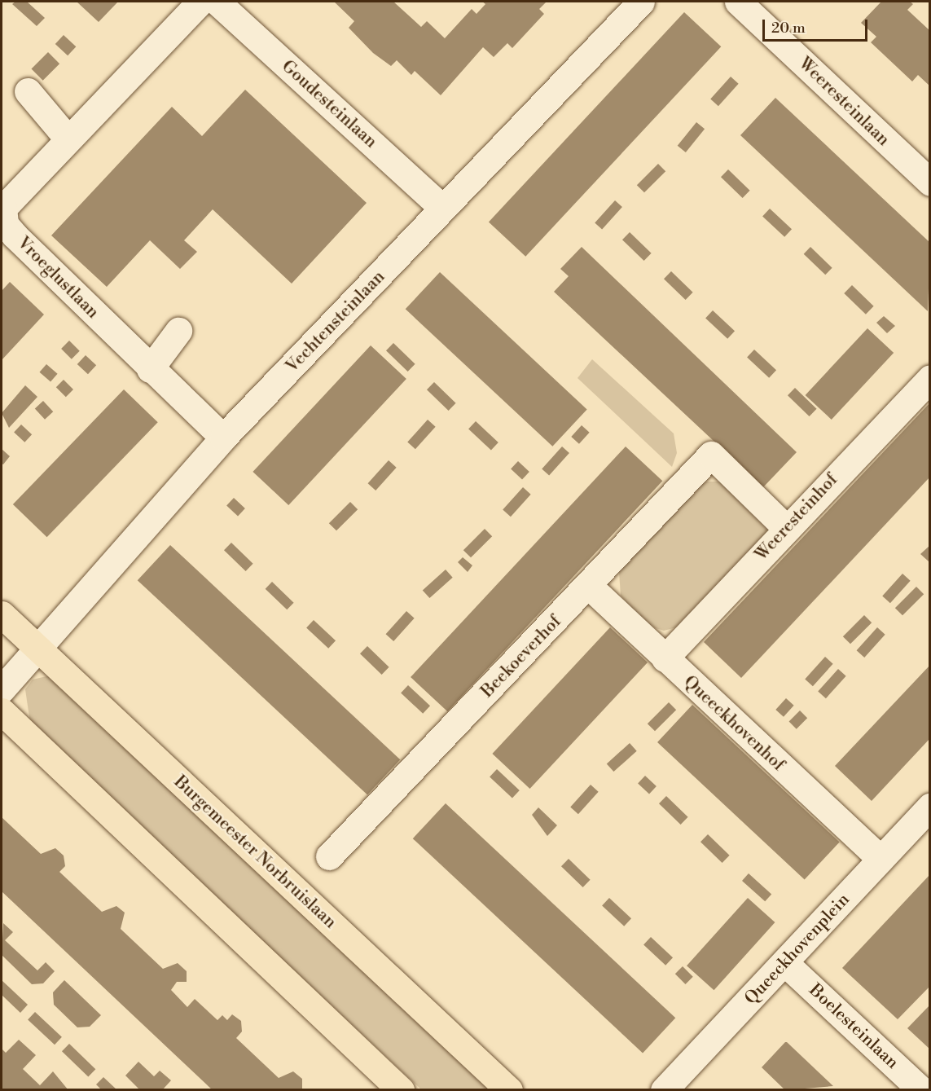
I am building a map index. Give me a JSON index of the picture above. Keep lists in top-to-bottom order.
{
  "streets": {
    "main road": ["Burgemeester Norbruislaan"],
    "street": [
      "Weeresteinlaan",
      "Goudesteinlaan",
      "Vroeglustlaan",
      "Vechtensteinlaan",
      "Weeresteinhof",
      "Beekoeverhof",
      "Queeckhovenhof",
      "Queeckhovenplein",
      "Boelesteinlaan"
    ]
  },
  "crossings": [
    ["Goudesteinlaan", "Vechtensteinlaan"],
    ["Vroeglustlaan", "Vechtensteinlaan"],
    ["Vechtensteinlaan", "Burgemeester Norbruislaan"],
    ["Weeresteinhof", "Beekoeverhof"],
    ["Weeresteinhof", "Queeckhovenhof"],
    ["Beekoeverhof", "Queeckhovenhof"],
    ["Queeckhovenhof", "Queeckhovenplein"],
    ["Queeckhovenplein", "Boelesteinlaan"]
  ],
  "scale_bar": "20 m"
}
